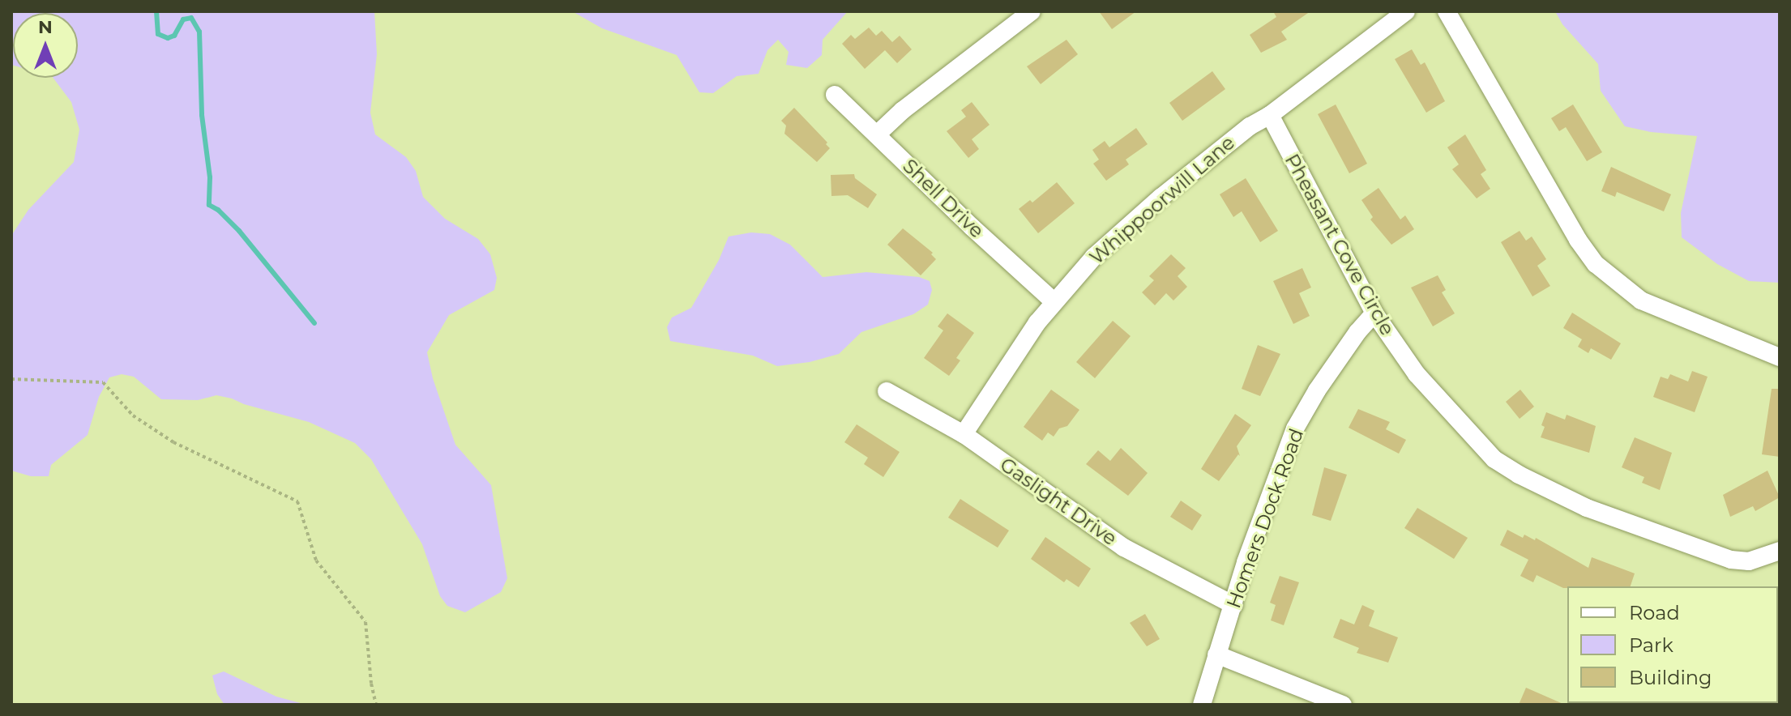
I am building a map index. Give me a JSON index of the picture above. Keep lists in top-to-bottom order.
{
  "streets": {
    "street": [
      "Shell Drive",
      "Whippoorwill Lane",
      "Pheasant Cove Circle",
      "Gaslight Drive",
      "Homers Dock Road"
    ]
  },
  "crossings": [
    ["Shell Drive", "Whippoorwill Lane"],
    ["Whippoorwill Lane", "Pheasant Cove Circle"],
    ["Whippoorwill Lane", "Gaslight Drive"],
    ["Pheasant Cove Circle", "Homers Dock Road"],
    ["Gaslight Drive", "Homers Dock Road"]
  ],
  "legend": ["Road", "Park", "Building"],
  "north": "top"
}
